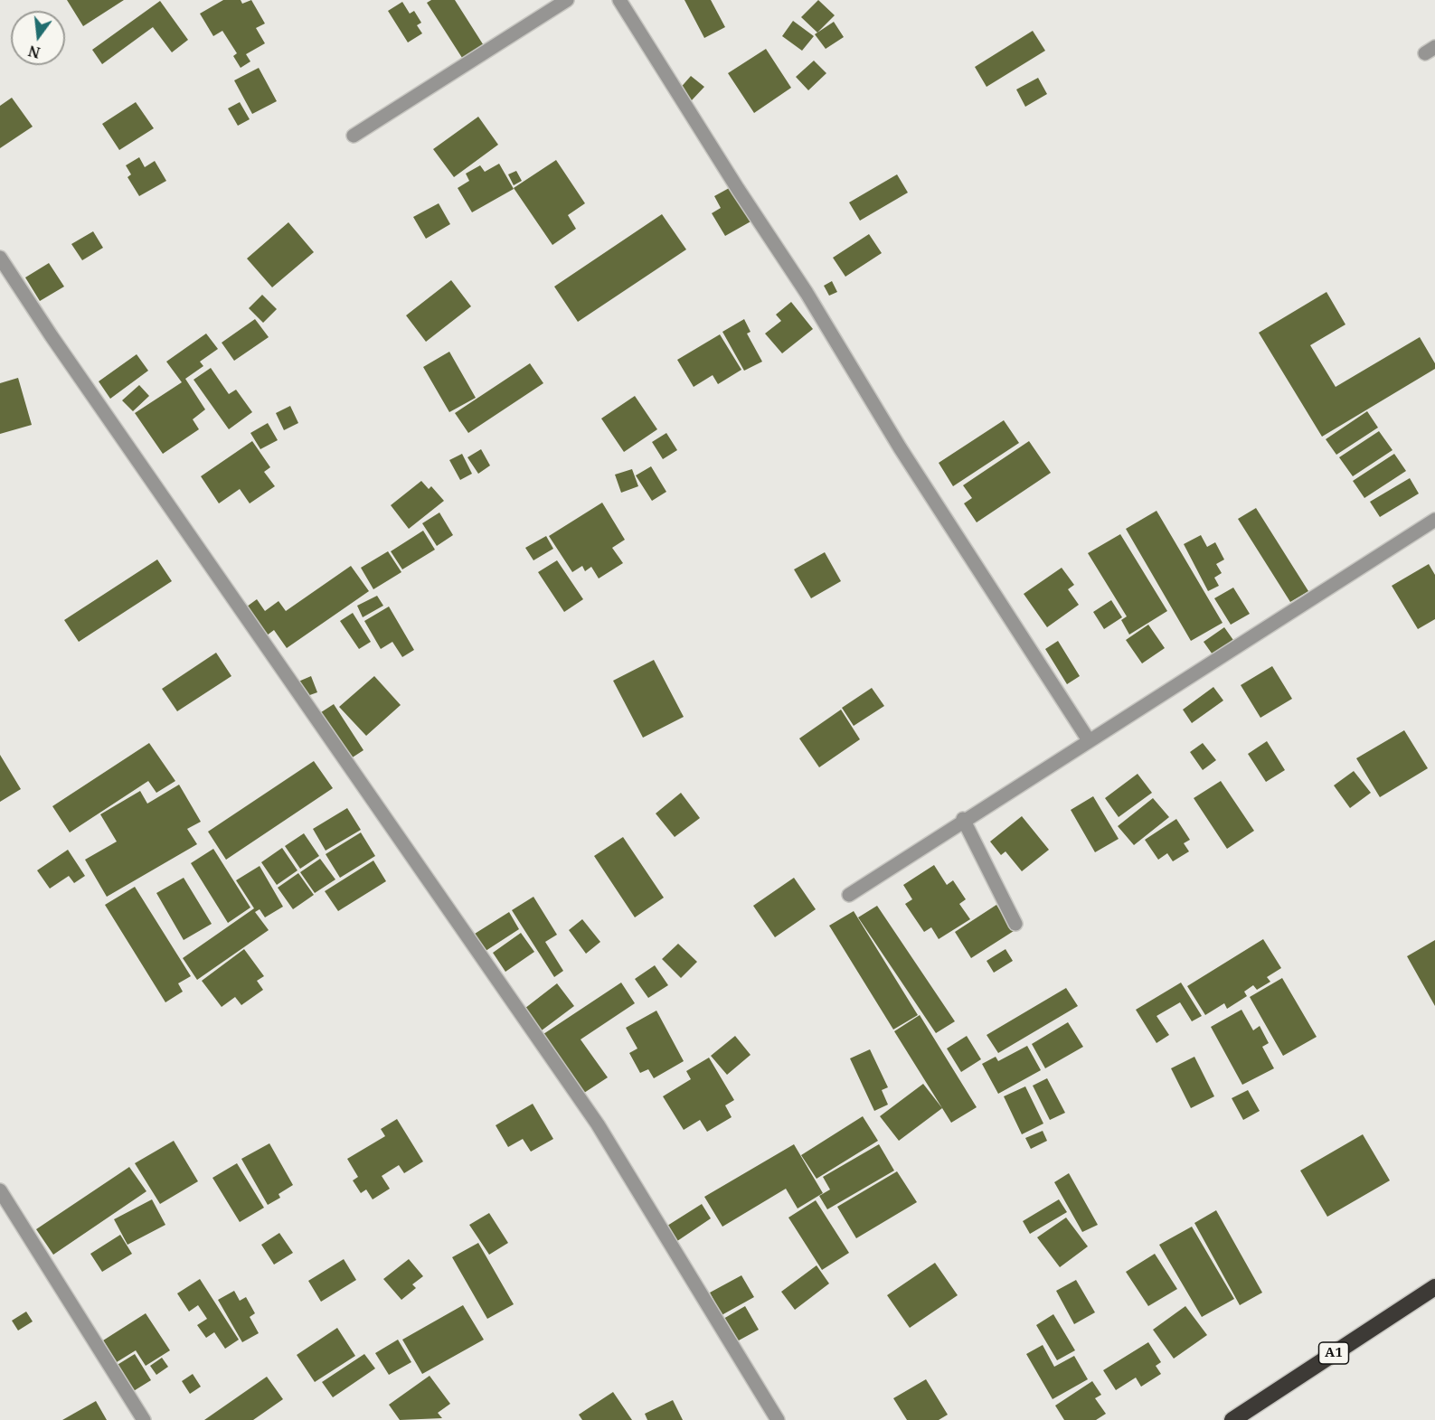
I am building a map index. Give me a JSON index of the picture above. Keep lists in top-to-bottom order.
{
  "streets": {
    "highway": ["A1"]
  },
  "north": "bottom"
}
